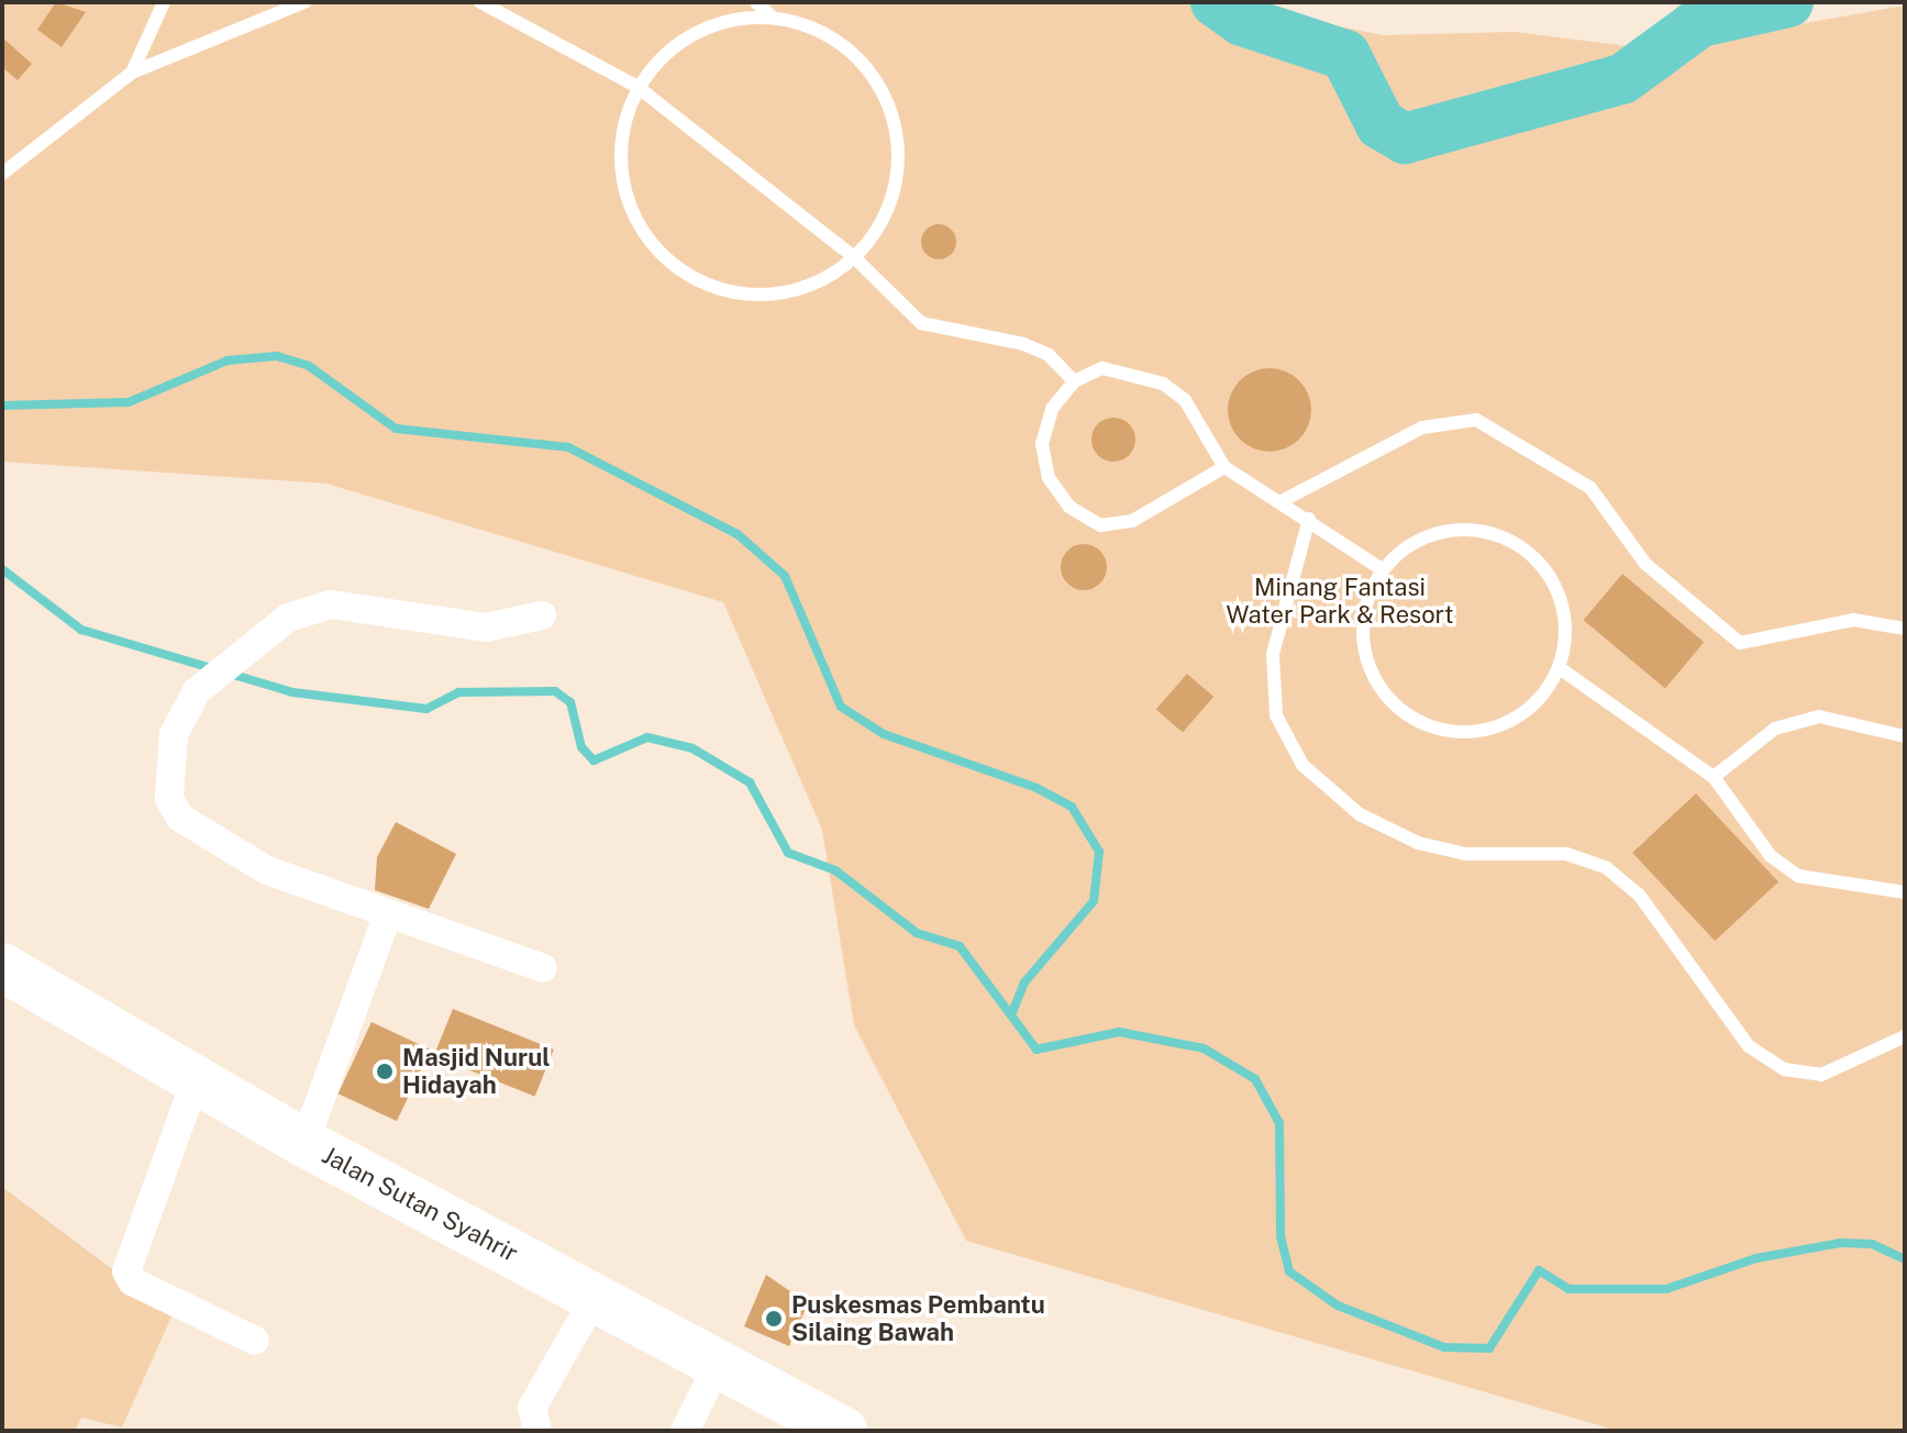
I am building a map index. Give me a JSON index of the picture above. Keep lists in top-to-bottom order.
{
  "streets": {
    "highway": ["Jalan Sutan Syahrir"]
  },
  "parks": ["Minang Fantasi Water Park & Resort"],
  "places": ["Masjid Nurul Hidayah", "Puskesmas Pembantu Silaing Bawah"]
}
